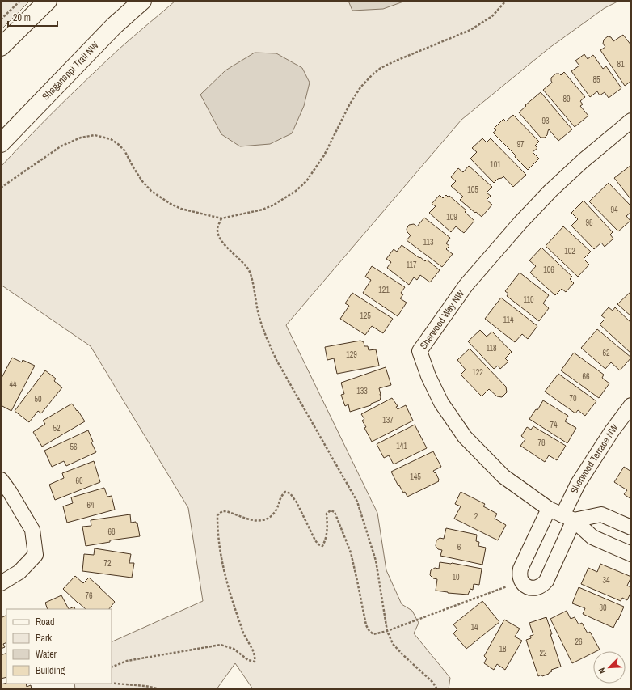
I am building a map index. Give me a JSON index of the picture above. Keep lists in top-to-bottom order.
{
  "streets": {
    "main road": ["Shaganappi Trail NW"],
    "street": ["Sherwood Way NW", "Sherwood Terrace NW"]
  },
  "crossings": [
    ["Sherwood Way NW", "Sherwood Terrace NW"]
  ],
  "house_numbers": [
    "81",
    "85",
    "89",
    "93",
    "97",
    "101",
    "105",
    "94",
    "109",
    "98",
    "113",
    "102",
    "117",
    "106",
    "121",
    "110",
    "125",
    "114",
    "118",
    "62",
    "129",
    "122",
    "66",
    "44",
    "133",
    "70",
    "50",
    "137",
    "74",
    "52",
    "78",
    "141",
    "56",
    "145",
    "60",
    "64",
    "2",
    "68",
    "6",
    "72",
    "10",
    "34",
    "76",
    "30",
    "14",
    "26",
    "18",
    "22"
  ],
  "legend": [
    "Road",
    "Park",
    "Water",
    "Building"
  ],
  "scale_bar": "20 m",
  "north": "bottom left"
}
